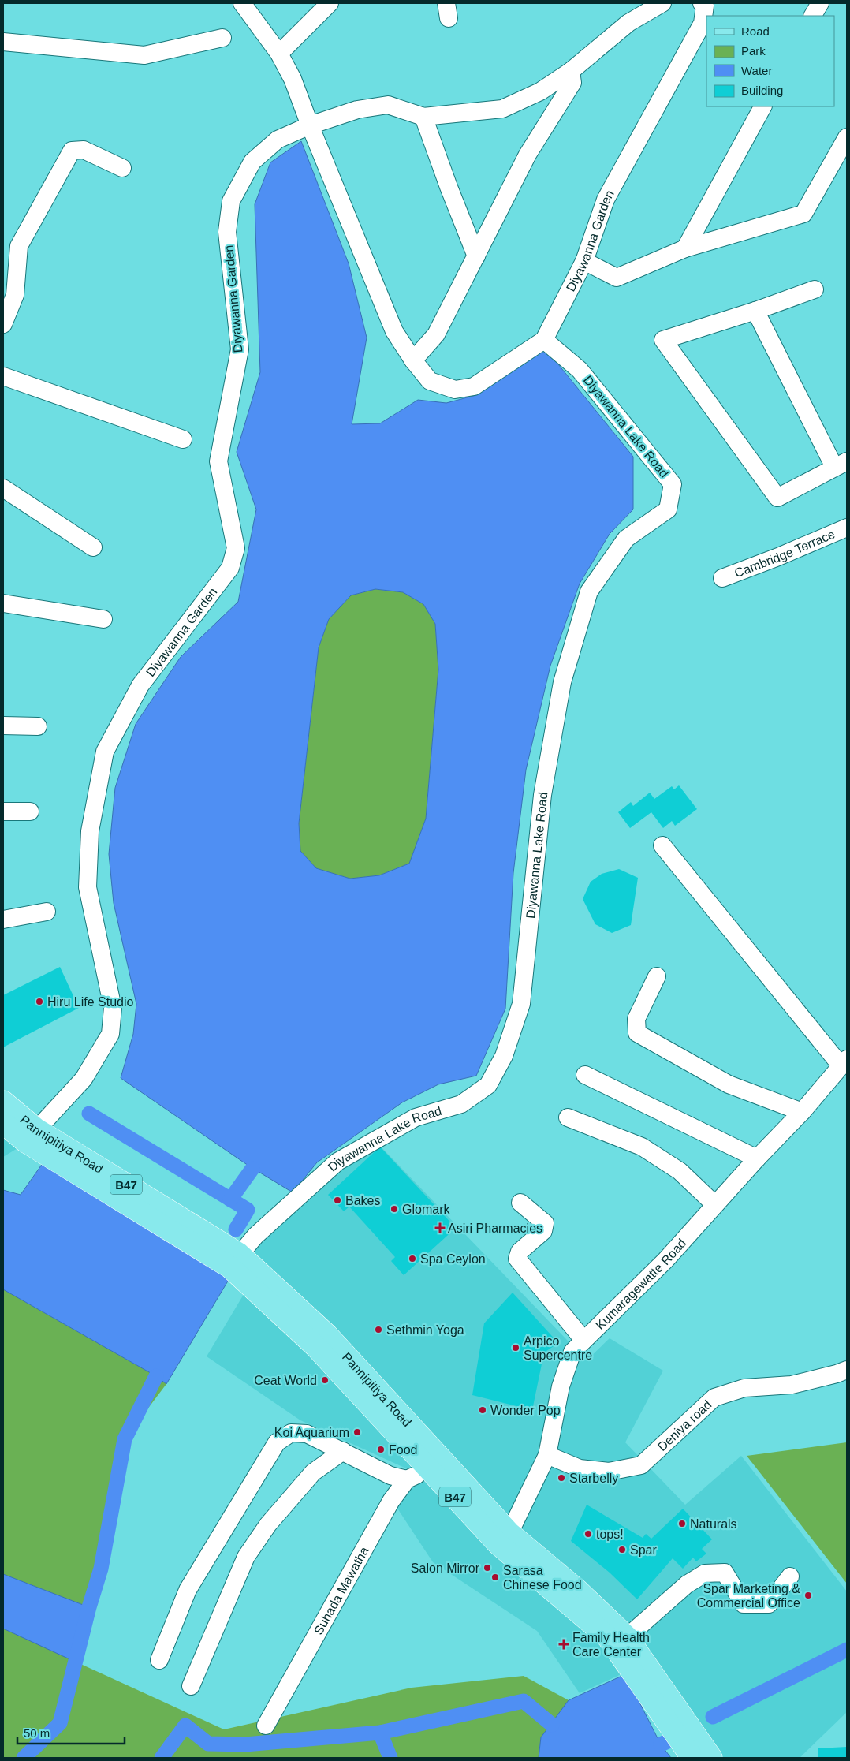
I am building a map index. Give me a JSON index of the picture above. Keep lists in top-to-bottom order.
{
  "streets": {
    "main road": ["Pannipitiya Road", "B47"],
    "street": [
      "Diyawanna Garden",
      "Diyawanna Lake Road",
      "Cambridge Terrace",
      "Kumaragewatte Road",
      "Deniya road",
      "Suhada Mawatha"
    ]
  },
  "crossings": [
    ["Diyawanna Garden", "Diyawanna Lake Road"],
    ["Diyawanna Garden", "Pannipitiya Road"],
    ["Diyawanna Lake Road", "Pannipitiya Road"],
    ["Pannipitiya Road", "Kumaragewatte Road"],
    ["Pannipitiya Road", "Suhada Mawatha"],
    ["Kumaragewatte Road", "Deniya road"]
  ],
  "places": {
    "other": [
      "Hiru Life Studio",
      "Bakes",
      "Glomark",
      "Spa Ceylon",
      "Sethmin Yoga",
      "Arpico Supercentre",
      "Ceat World",
      "Wonder Pop",
      "Koi Aquarium",
      "Food",
      "Starbelly",
      "Naturals",
      "tops!",
      "Spar",
      "Salon Mirror",
      "Sarasa Chinese Food",
      "Spar Marketing & Commercial Office"
    ],
    "health": ["Asiri Pharmacies", "Family Health Care Center"]
  },
  "legend": [
    "Road",
    "Park",
    "Water",
    "Building"
  ],
  "scale_bar": "50 m"
}
